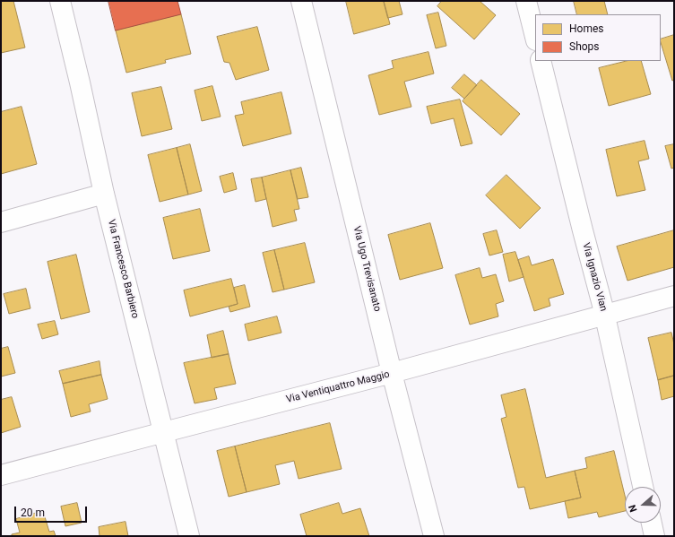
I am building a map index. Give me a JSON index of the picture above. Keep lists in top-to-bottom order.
{
  "streets": {
    "street": [
      "Via Francesco Barbiero",
      "Via Ugo Trevisanato",
      "Via Ignazio Vian",
      "Via Ventiquattro Maggio"
    ]
  },
  "crossings": [
    ["Via Francesco Barbiero", "Via Ventiquattro Maggio"],
    ["Via Ugo Trevisanato", "Via Ventiquattro Maggio"],
    ["Via Ignazio Vian", "Via Ventiquattro Maggio"]
  ],
  "legend": ["Homes", "Shops"],
  "scale_bar": "20 m",
  "north": "left"
}
